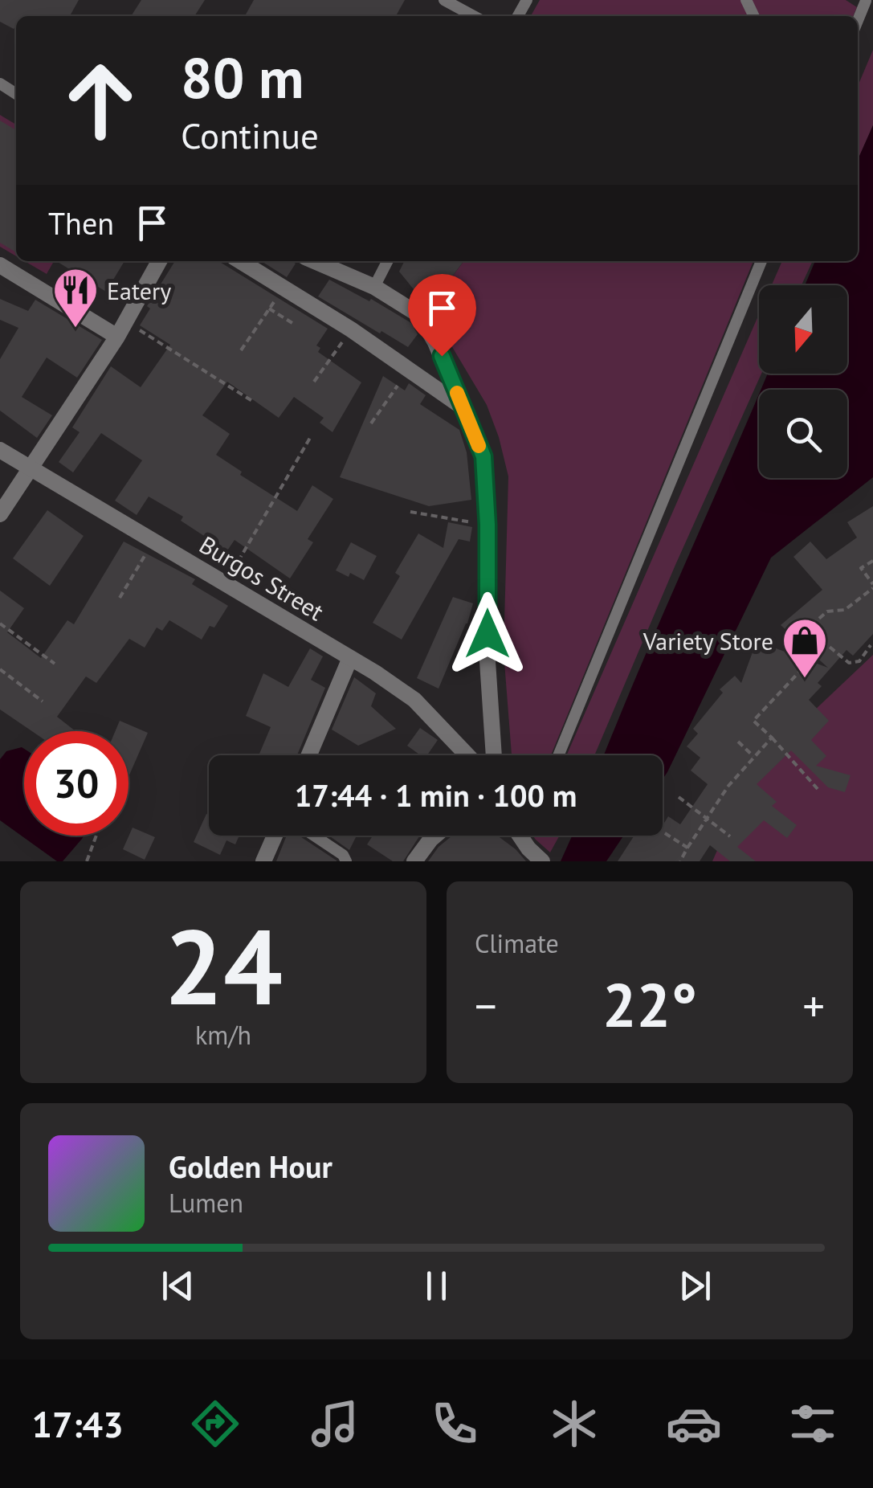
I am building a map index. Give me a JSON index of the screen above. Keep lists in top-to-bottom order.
{
  "streets": {
    "street": ["Burgos Street"]
  },
  "places": {
    "restaurant": ["Eatery"],
    "shop": ["Variety Store"]
  },
  "north": "bottom",
  "page": {
    "turn": ["80 m", "Continue"],
    "then": "Then",
    "limit": "30",
    "trip": "17:44 · 1 min · 100 m",
    "tile": [
      ["24", "km/h"],
      "Climate"
    ],
    "heat": ["−", "22°", "+"],
    "song": ["Golden Hour", "Lumen"],
    "tabs": "17:43"
  }
}
